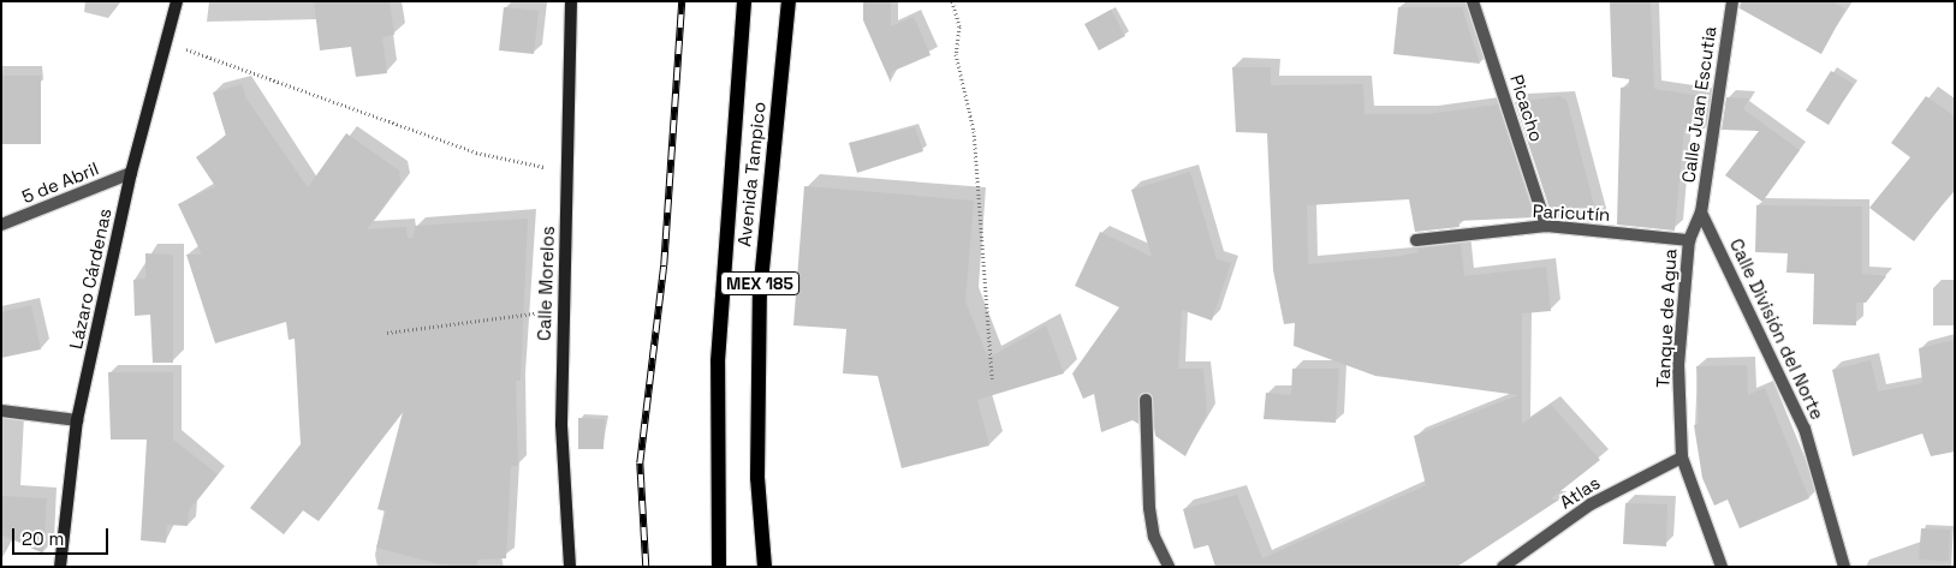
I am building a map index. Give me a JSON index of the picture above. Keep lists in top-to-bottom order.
{
  "streets": {
    "main road": ["Avenida Tampico", "MEX 185"],
    "street": [
      "Calle Juan Escutia",
      "Picacho",
      "5 de Abril",
      "Paricutín",
      "Lázaro Cárdenas",
      "Calle Morelos",
      "Tanque de Agua",
      "Calle División del Norte",
      "Atlas"
    ]
  },
  "crossings": [
    ["Calle Juan Escutia", "Tanque de Agua"],
    ["Calle Juan Escutia", "Calle División del Norte"],
    ["Picacho", "Paricutín"],
    ["5 de Abril", "Lázaro Cárdenas"],
    ["Paricutín", "Tanque de Agua"],
    ["Tanque de Agua", "Calle División del Norte"],
    ["Tanque de Agua", "Atlas"]
  ],
  "scale_bar": "20 m"
}
